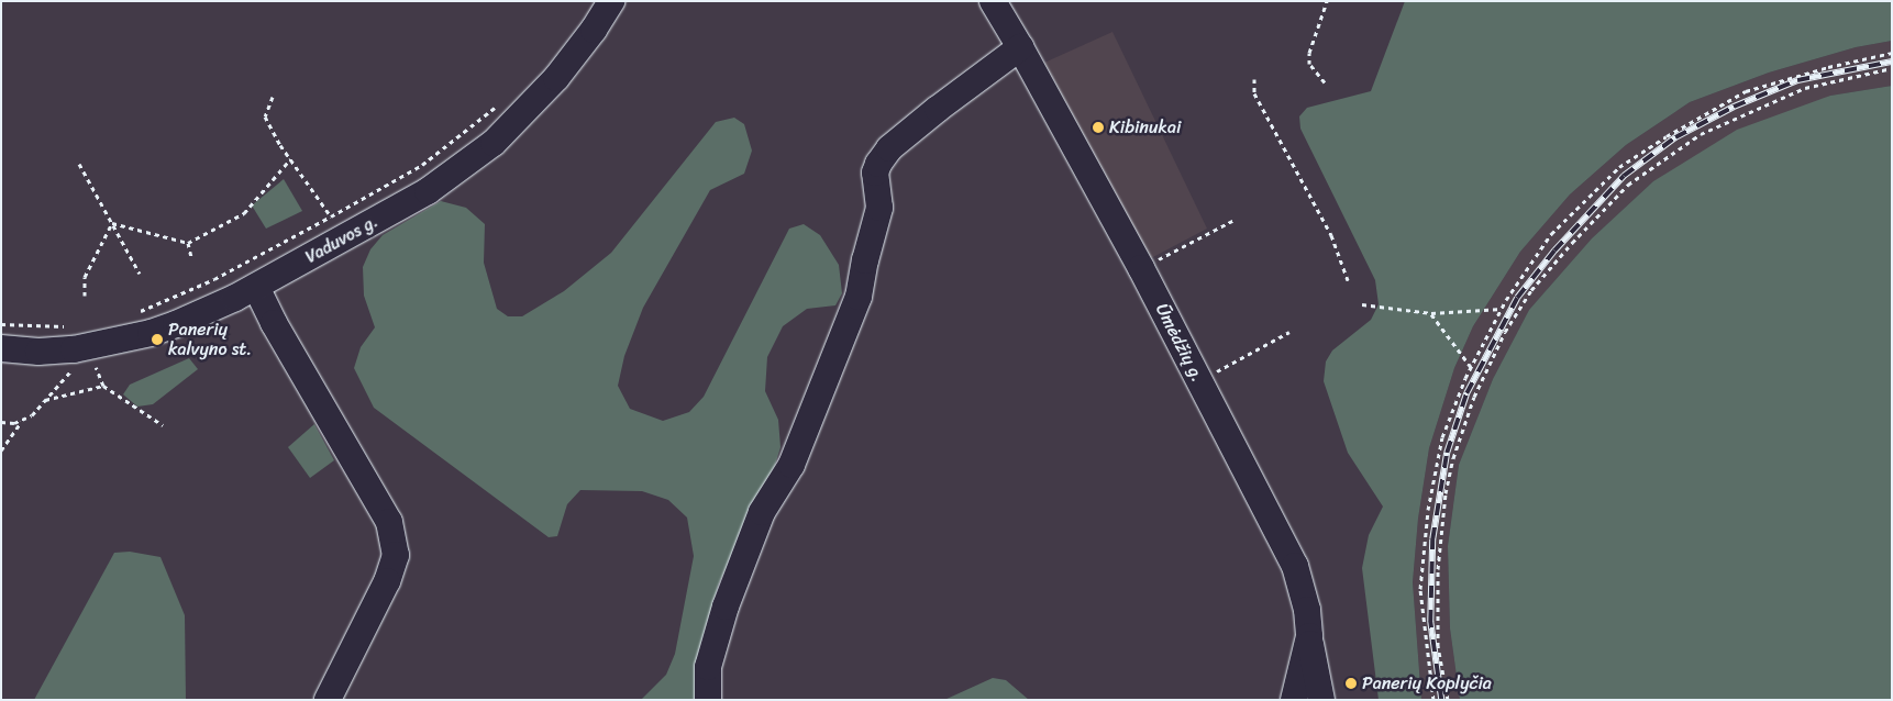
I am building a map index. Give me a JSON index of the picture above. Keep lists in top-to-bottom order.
{
  "streets": {
    "street": ["Vaduvos g.", "Ūmėdžių g."]
  },
  "places": ["Kibinukai", "Panerių kalvyno st.", "Panerių Koplyčia"]
}
